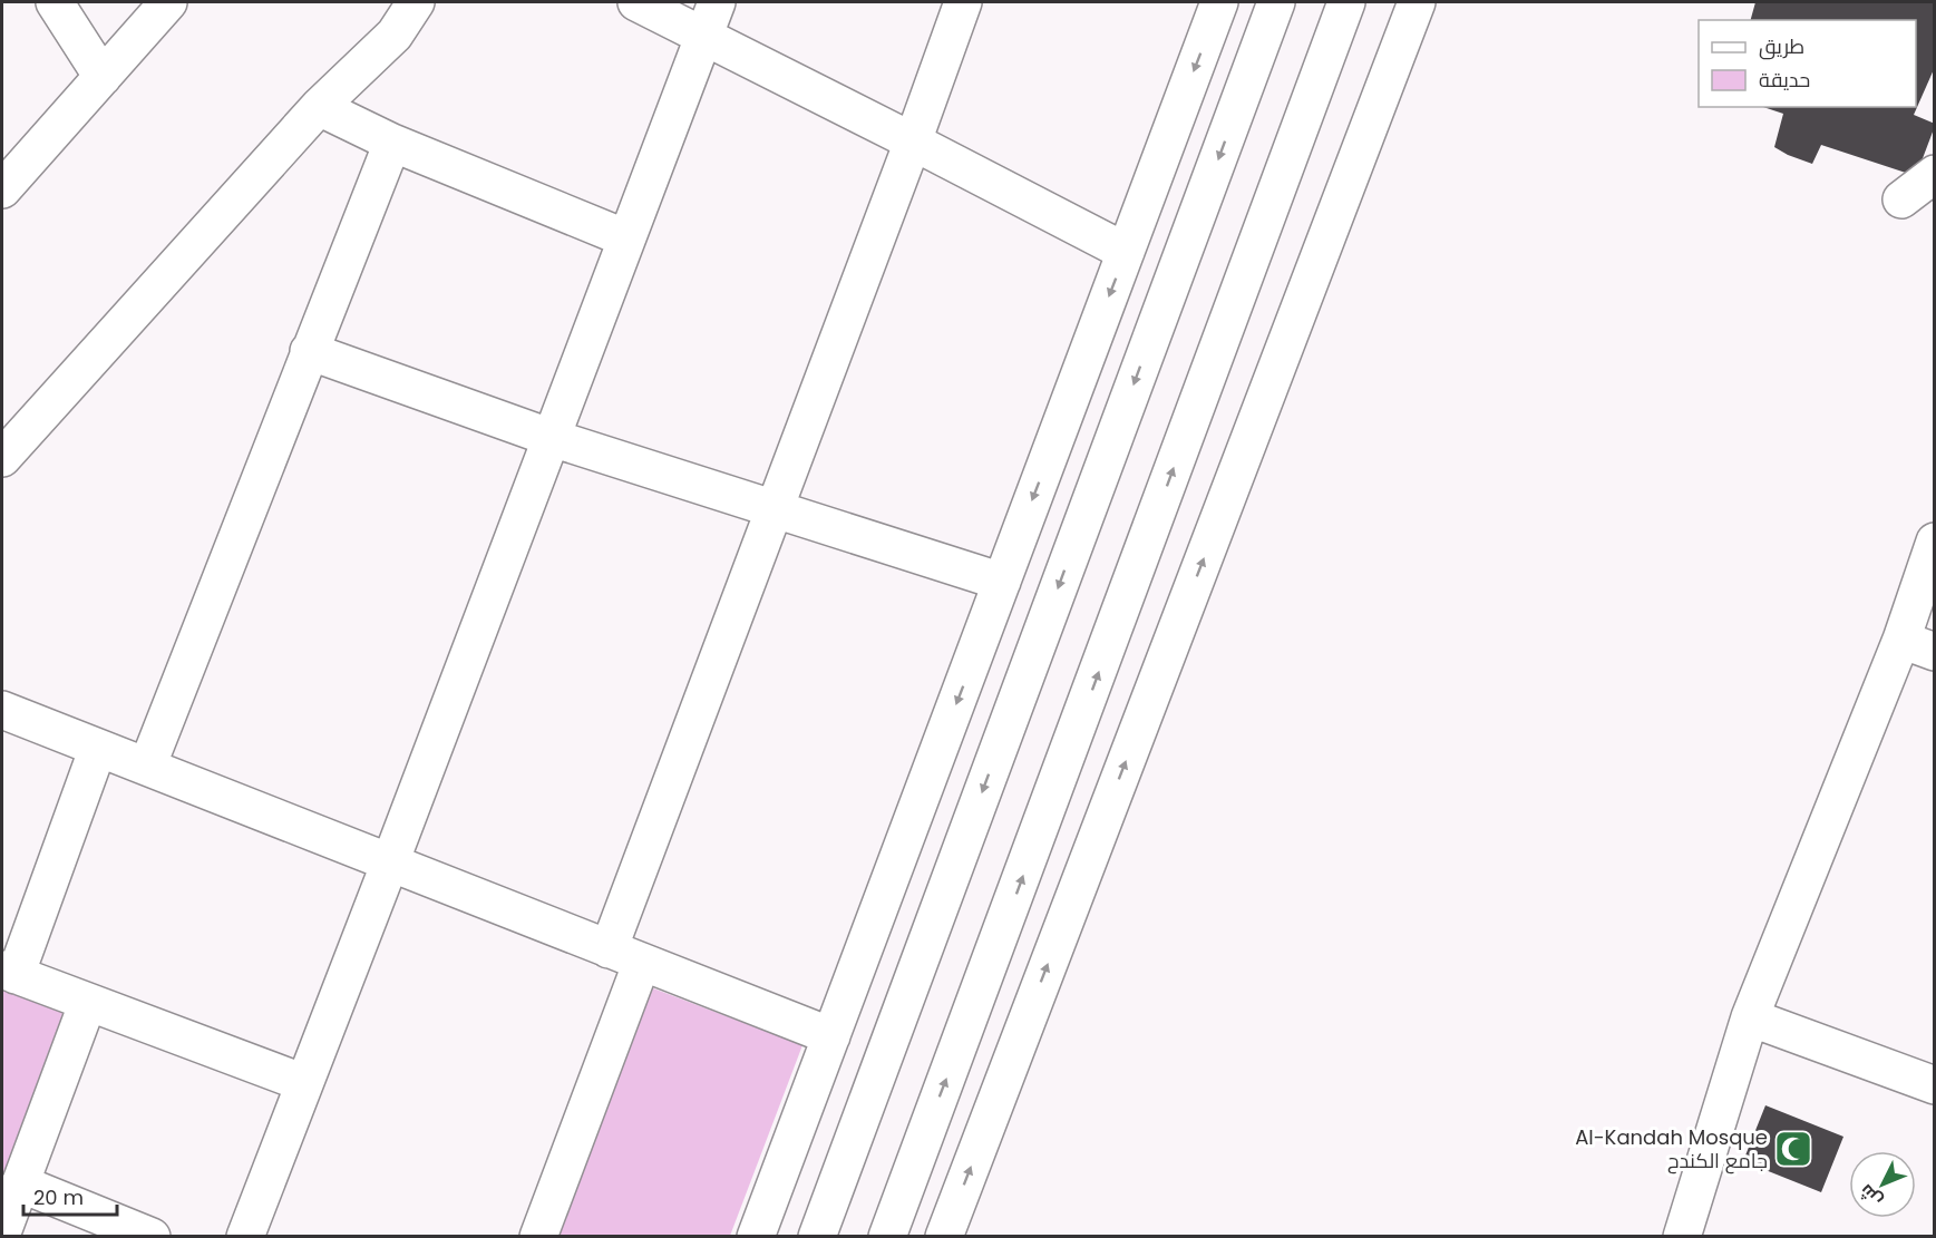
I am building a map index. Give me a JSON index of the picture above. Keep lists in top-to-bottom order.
{
  "places": {
    "mosque": ["Al-Kandah Mosque جامع الكندح"]
  },
  "legend": ["طريق", "حديقة"],
  "scale_bar": "20 m",
  "north": "bottom left"
}
